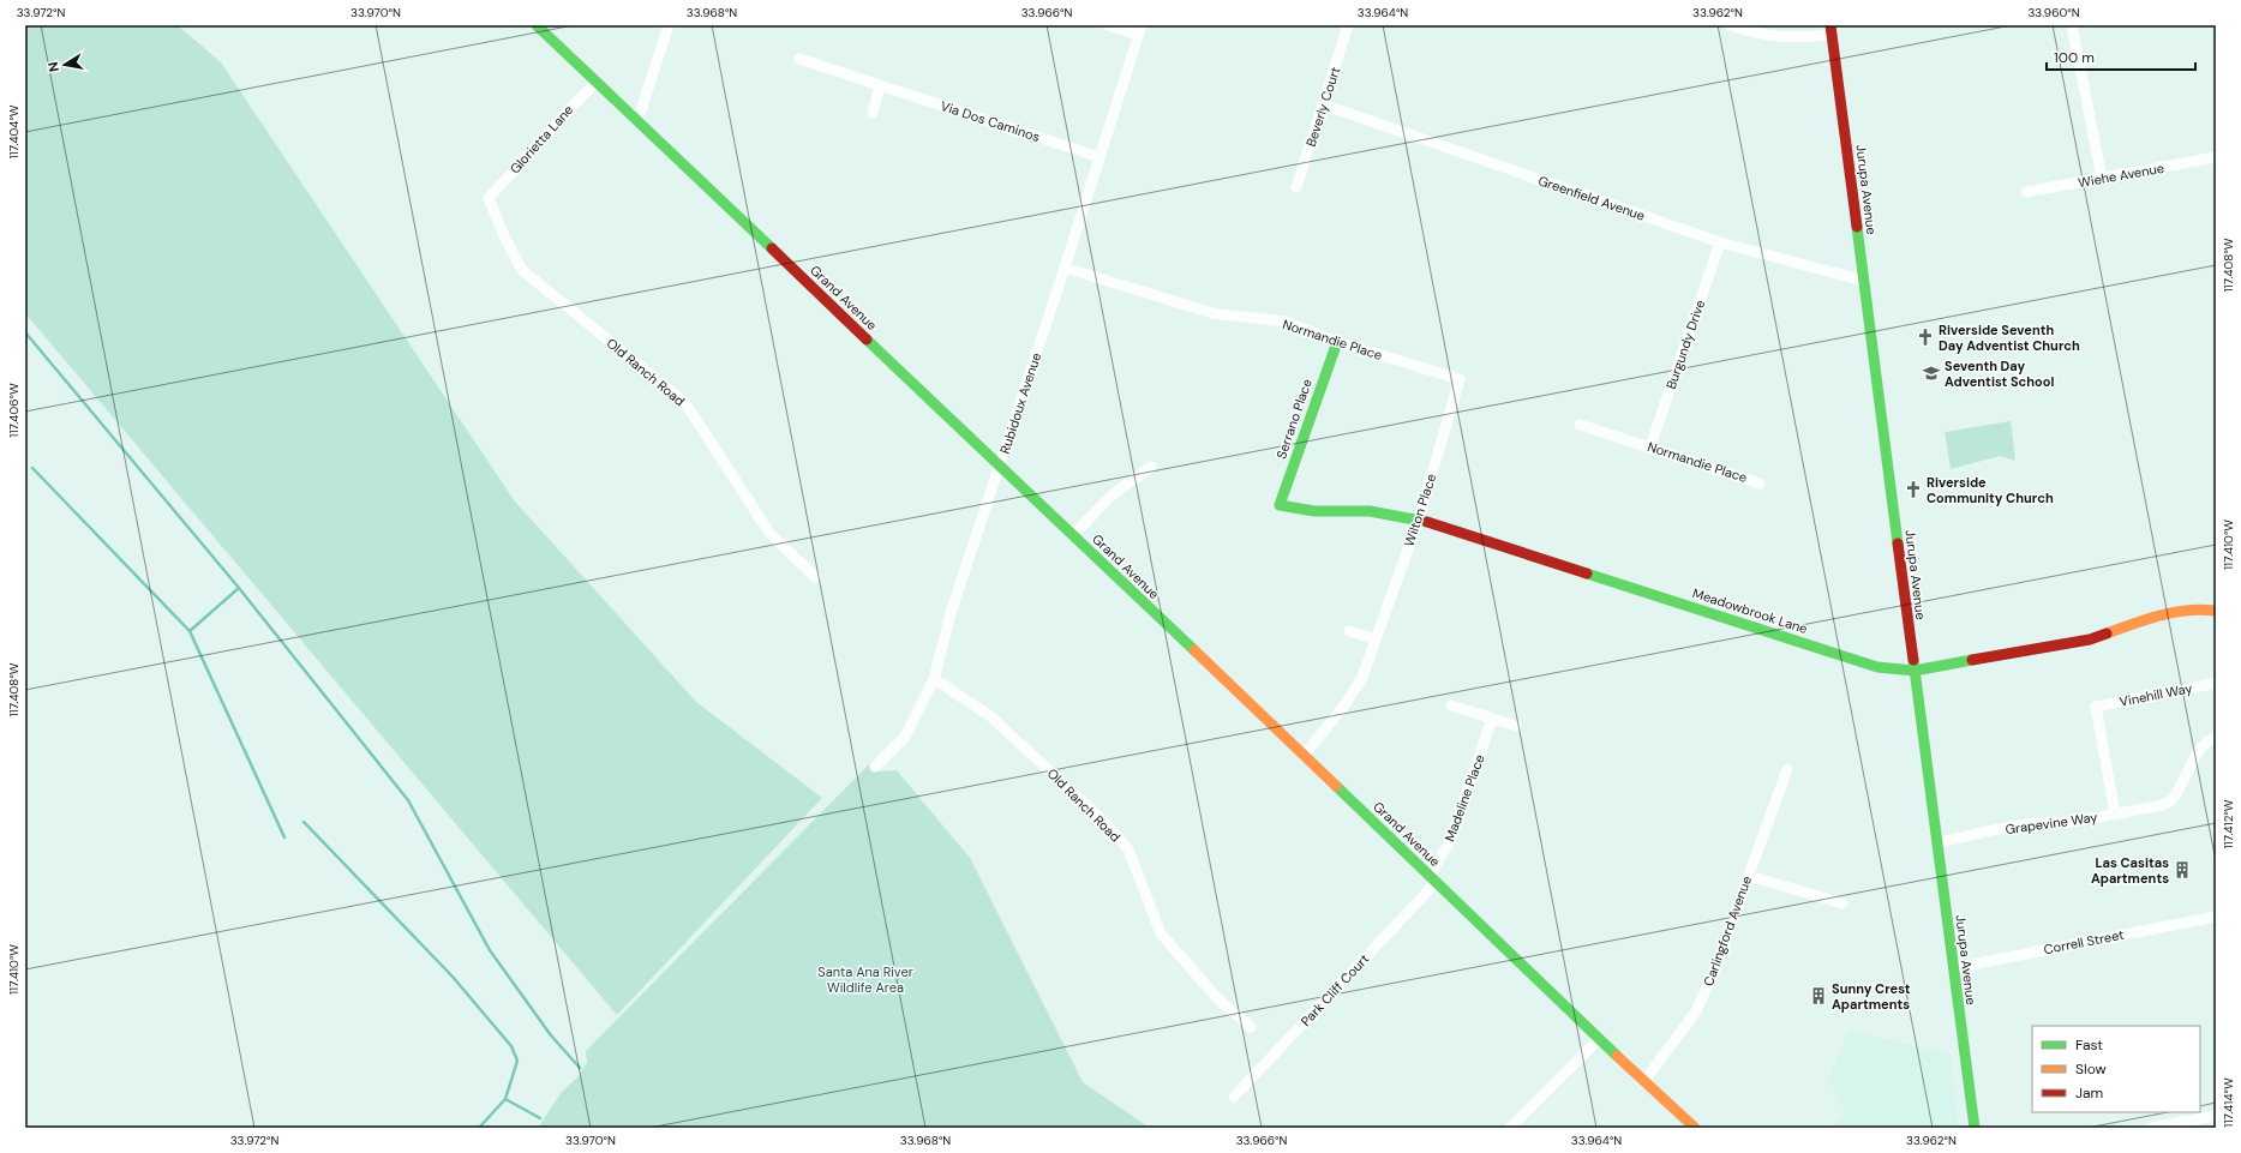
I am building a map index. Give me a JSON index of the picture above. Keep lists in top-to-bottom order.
{
  "streets": {
    "street": [
      "Beverly Court",
      "Via Dos Caminos",
      "Glorietta Lane",
      "Wiehe Avenue",
      "Jurupa Avenue",
      "Greenfield Avenue",
      "Grand Avenue",
      "Normandie Place",
      "Burgundy Drive",
      "Old Ranch Road",
      "Rubidoux Avenue",
      "Serrano Place",
      "Wilton Place",
      "Meadowbrook Lane",
      "Vinehill Way",
      "Madeline Place",
      "Grapevine Way",
      "Carlingford Avenue",
      "Correll Street",
      "Park Cliff Court"
    ]
  },
  "crossings": [
    ["Beverly Court", "Greenfield Avenue"],
    ["Via Dos Caminos", "Rubidoux Avenue"],
    ["Glorietta Lane", "Grand Avenue"],
    ["Glorietta Lane", "Old Ranch Road"],
    ["Jurupa Avenue", "Greenfield Avenue"],
    ["Jurupa Avenue", "Meadowbrook Lane"],
    ["Jurupa Avenue", "Grapevine Way"],
    ["Jurupa Avenue", "Correll Street"],
    ["Greenfield Avenue", "Burgundy Drive"],
    ["Grand Avenue", "Rubidoux Avenue"],
    ["Grand Avenue", "Wilton Place"],
    ["Grand Avenue", "Madeline Place"],
    ["Grand Avenue", "Carlingford Avenue"],
    ["Grand Avenue", "Park Cliff Court"],
    ["Normandie Place", "Burgundy Drive"],
    ["Normandie Place", "Rubidoux Avenue"],
    ["Normandie Place", "Serrano Place"],
    ["Normandie Place", "Wilton Place"],
    ["Old Ranch Road", "Rubidoux Avenue"],
    ["Serrano Place", "Meadowbrook Lane"],
    ["Wilton Place", "Meadowbrook Lane"],
    ["Vinehill Way", "Grapevine Way"],
    ["Madeline Place", "Park Cliff Court"]
  ],
  "parks": ["Santa Ana River Wildlife Area"],
  "places": {
    "church": ["Riverside Seventh Day Adventist Church", "Riverside Community Church"],
    "school or university": ["Seventh Day Adventist School"],
    "building": ["Las Casitas Apartments", "Sunny Crest Apartments"]
  },
  "legend": ["Fast", "Slow", "Jam"],
  "scale_bar": "100 m",
  "north": "left",
  "coordinates": [
    "33.972°N",
    "33.970°N",
    "33.968°N",
    "33.966°N",
    "33.964°N",
    "33.962°N",
    "33.960°N",
    "117.404°W",
    "117.408°W",
    "117.406°W",
    "117.410°W",
    "117.412°W",
    "117.414°W"
  ]
}
